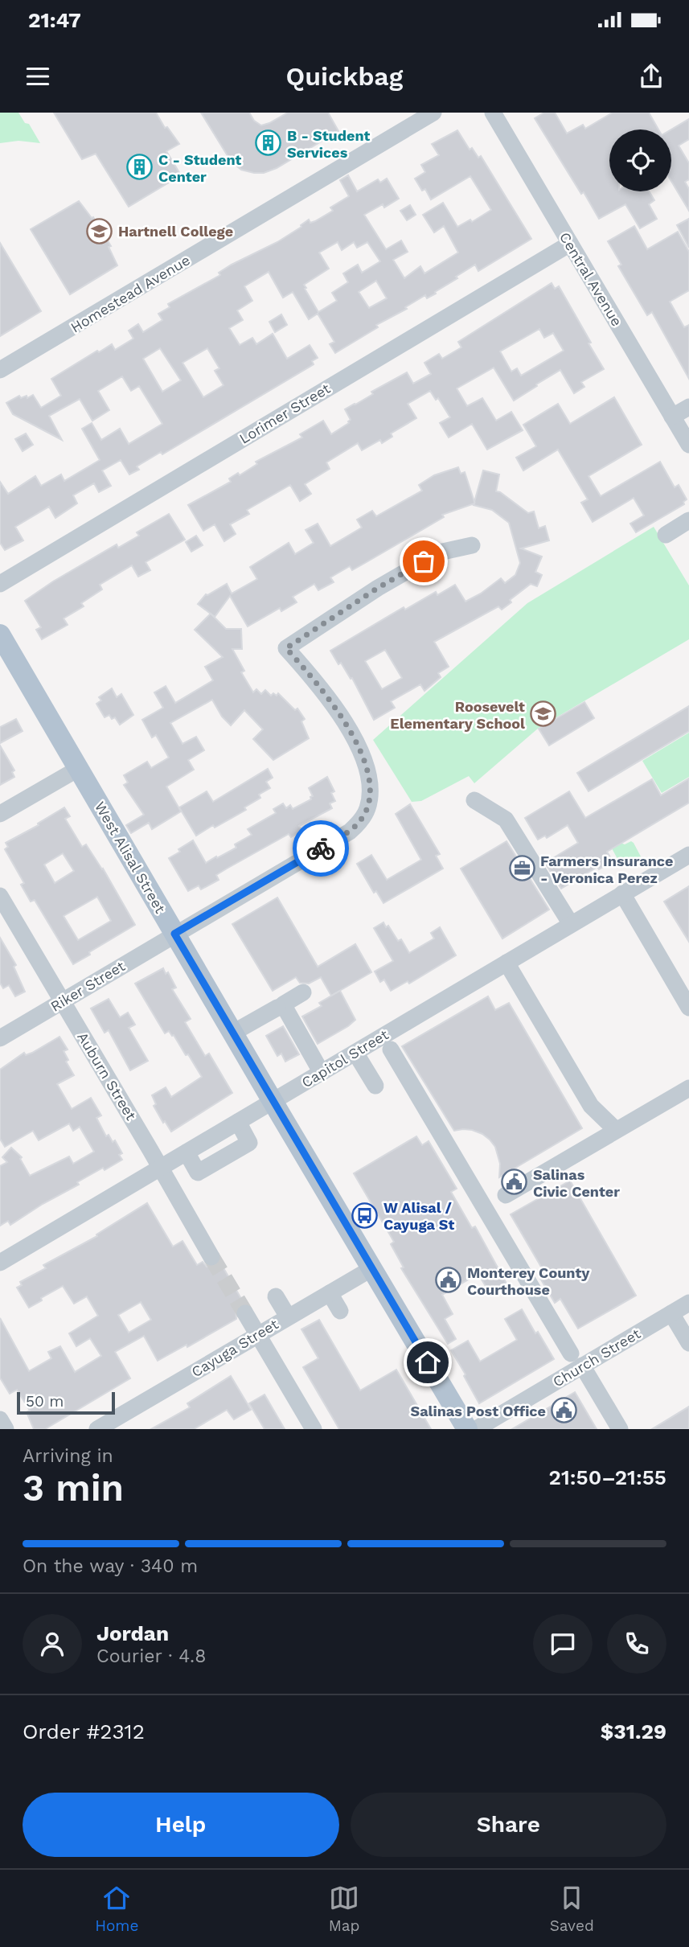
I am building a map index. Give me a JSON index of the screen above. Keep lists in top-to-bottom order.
{
  "streets": {
    "main road": ["West Alisal Street"],
    "street": [
      "Central Avenue",
      "Homestead Avenue",
      "Lorimer Street",
      "Riker Street",
      "Capitol Street",
      "Auburn Street",
      "Cayuga Street",
      "Church Street"
    ]
  },
  "crossings": [
    ["Central Avenue", "Lorimer Street"],
    ["West Alisal Street", "Riker Street"],
    ["West Alisal Street", "Capitol Street"],
    ["West Alisal Street", "Cayuga Street"],
    ["Riker Street", "Auburn Street"],
    ["Capitol Street", "Auburn Street"]
  ],
  "places": {
    "building": ["B - Student Services", "C - Student Center"],
    "school or university": ["Hartnell College", "Roosevelt Elementary School"],
    "office": ["Farmers Insurance - Veronica Perez"],
    "public building": ["Salinas Civic Center", "Monterey County Courthouse", "Salinas Post Office"],
    "bus stop": ["W Alisal / Cayuga St"]
  },
  "scale_bar": "50 m",
  "page": {
    "status": "21:47",
    "header": "Quickbag",
    "scale": "50 m",
    "heading": ["3 min", "Arriving in", "21:50–21:55"],
    "panel": [
      "Jordan",
      "Courier · 4.8",
      "Order #2312",
      "$31.29"
    ],
    "bar": "On the way · 340 m",
    "buttons": ["Help", "Share"],
    "tabs": ["Home", "Map", "Saved"]
  }
}
